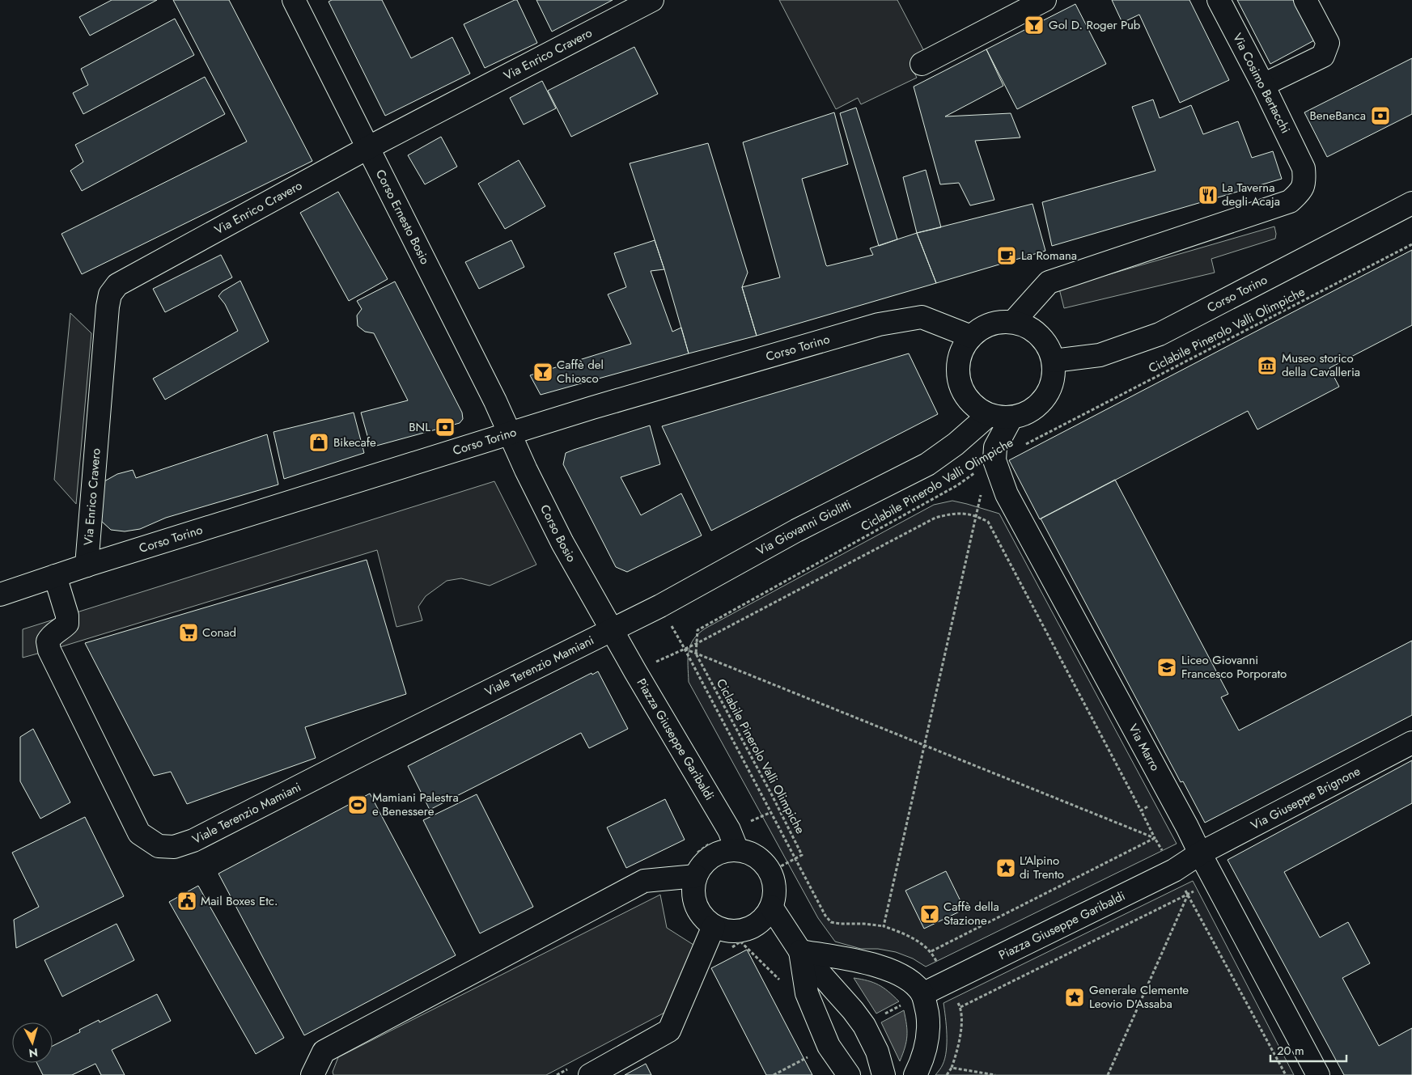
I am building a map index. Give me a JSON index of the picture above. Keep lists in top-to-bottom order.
{
  "streets": {
    "street": [
      "Via Enrico Cravero",
      "Via Cosimo Bertacchi",
      "Corso Ernesto Bosio",
      "Corso Torino",
      "Via Giovanni Giolitti",
      "Corso Bosio",
      "Viale Terenzio Mamiani",
      "Piazza Giuseppe Garibaldi",
      "Via Marro",
      "Via Giuseppe Brignone"
    ],
    "path": ["Ciclabile Pinerolo Valli Olimpiche"]
  },
  "crossings": [
    ["Via Enrico Cravero", "Corso Ernesto Bosio"],
    ["Via Enrico Cravero", "Corso Torino"],
    ["Via Cosimo Bertacchi", "Corso Torino"],
    ["Via Cosimo Bertacchi", "Via Giovanni Giolitti"],
    ["Corso Ernesto Bosio", "Corso Torino"],
    ["Corso Ernesto Bosio", "Corso Bosio"],
    ["Corso Torino", "Via Giovanni Giolitti"],
    ["Corso Torino", "Corso Bosio"],
    ["Corso Torino", "Viale Terenzio Mamiani"],
    ["Ciclabile Pinerolo Valli Olimpiche", "Via Marro"],
    ["Via Giovanni Giolitti", "Corso Bosio"],
    ["Via Giovanni Giolitti", "Viale Terenzio Mamiani"],
    ["Via Giovanni Giolitti", "Piazza Giuseppe Garibaldi"],
    ["Corso Bosio", "Viale Terenzio Mamiani"],
    ["Corso Bosio", "Piazza Giuseppe Garibaldi"],
    ["Viale Terenzio Mamiani", "Piazza Giuseppe Garibaldi"],
    ["Piazza Giuseppe Garibaldi", "Via Marro"],
    ["Piazza Giuseppe Garibaldi", "Via Giuseppe Brignone"],
    ["Via Marro", "Via Giuseppe Brignone"]
  ],
  "places": {
    "bar": ["Gol D. Roger Pub", "Caffè del Chiosco", "Caffè della Stazione"],
    "bank": ["BeneBanca", "BNL"],
    "restaurant": ["La Taverna degli Acaja"],
    "cafe": ["La Romana"],
    "museum": ["Museo storico della Cavalleria"],
    "shop": ["Bikecafe"],
    "supermarket": ["Conad"],
    "school or university": ["Liceo Giovanni Francesco Porporato"],
    "sports": ["Mamiani Palestra e Benessere"],
    "place": ["L'Alpino di Trento", "Generale Clemente Leovio D'Assaba"],
    "public building": ["Mail Boxes Etc."]
  },
  "scale_bar": "20 m",
  "north": "bottom"
}
